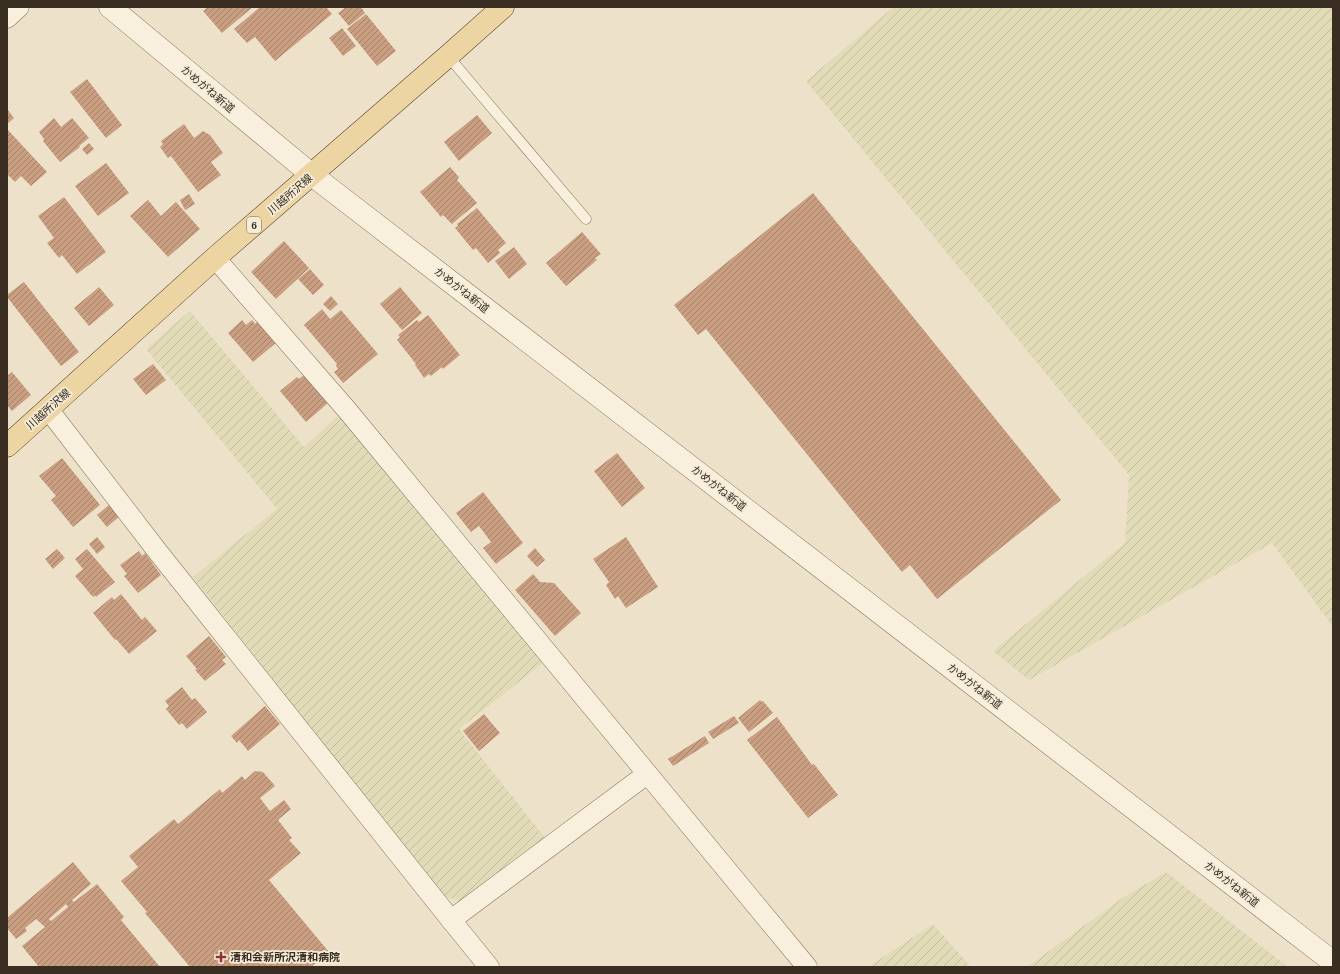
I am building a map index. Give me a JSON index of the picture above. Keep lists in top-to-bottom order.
{
  "streets": {
    "main road": ["川越所沢線", "6"],
    "street": ["かめがね新道"]
  },
  "crossings": [
    ["かめがね新道", "川越所沢線"]
  ],
  "places": {
    "health": ["清和会新所沢清和病院"]
  }
}
